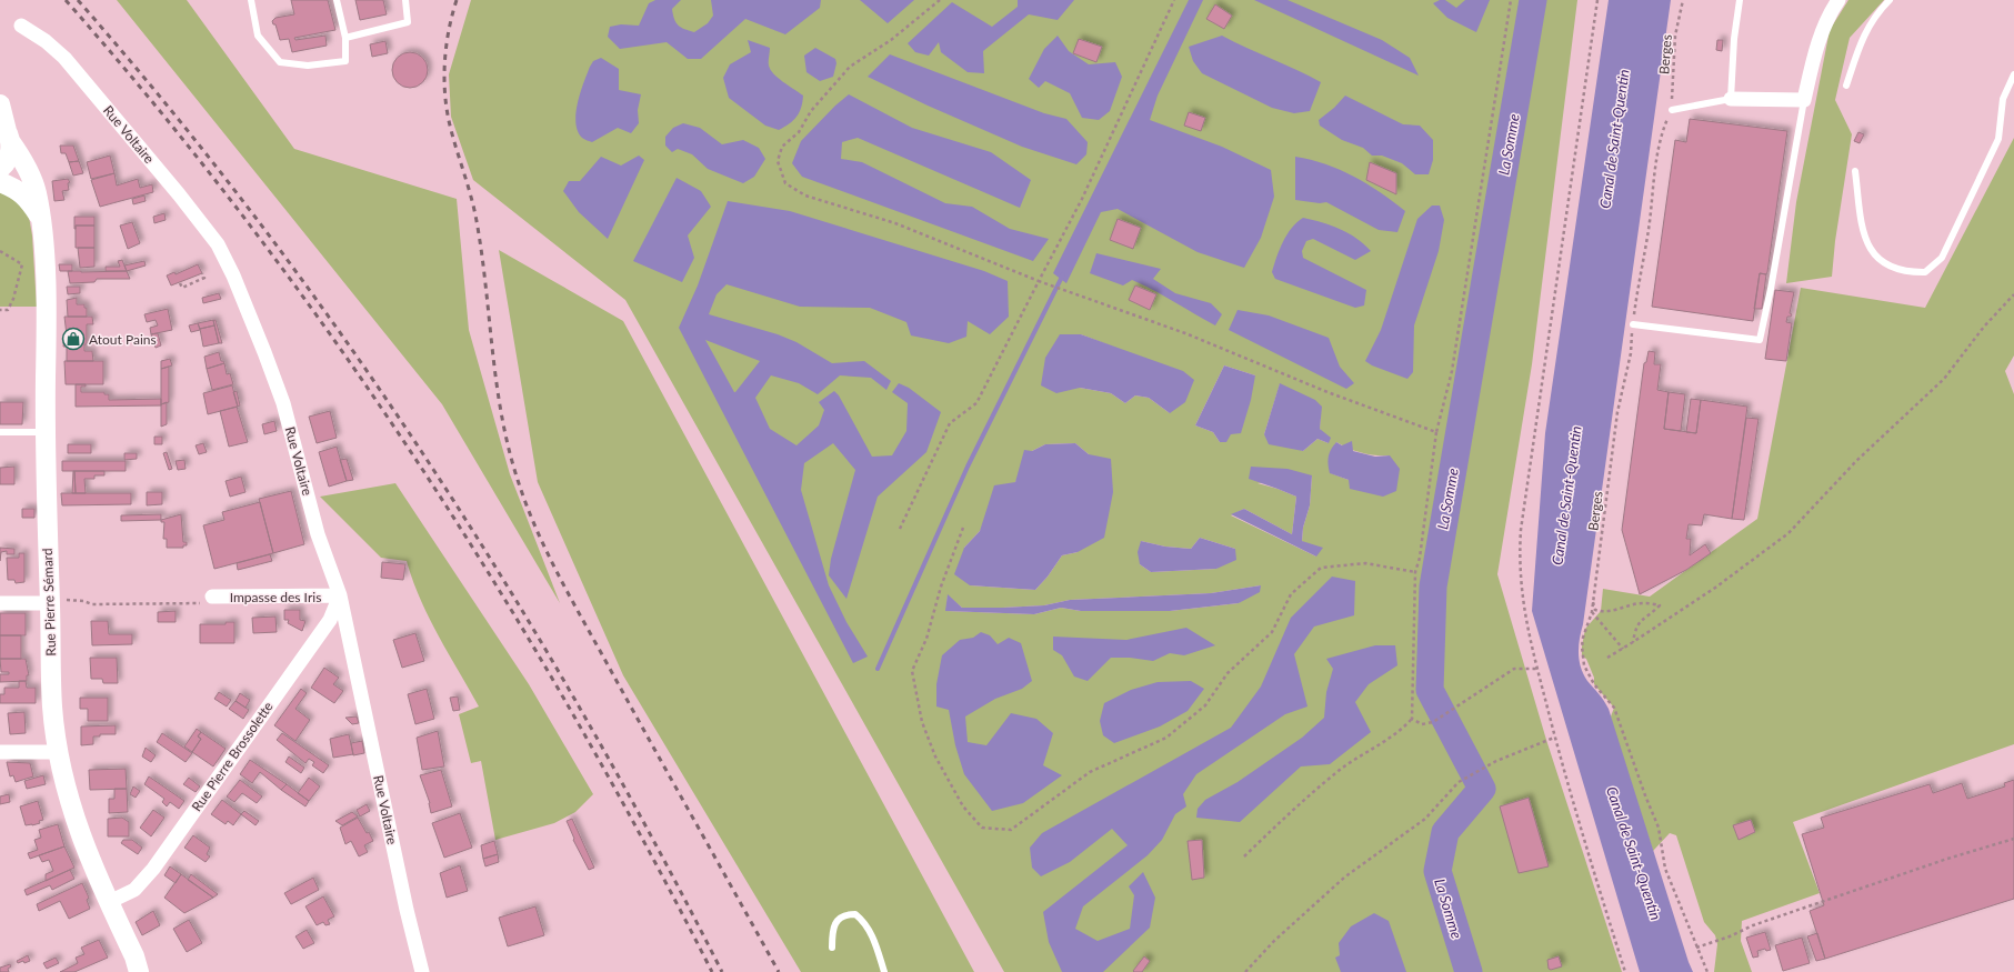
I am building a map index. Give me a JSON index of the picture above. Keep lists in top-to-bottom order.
{
  "streets": {
    "main road": ["Rue Pierre Sémard"],
    "street": ["Rue Voltaire", "Impasse des Iris", "Rue Pierre Brossolette"],
    "path": ["Berges"]
  },
  "crossings": [
    ["Rue Voltaire", "Impasse des Iris"],
    ["Rue Voltaire", "Rue Pierre Brossolette"],
    ["Impasse des Iris", "Rue Pierre Brossolette"],
    ["Rue Pierre Sémard", "Rue Pierre Brossolette"]
  ],
  "water": ["Canal de Saint-Quentin", "La Somme"],
  "places": {
    "shop": ["Atout Pains"]
  }
}
